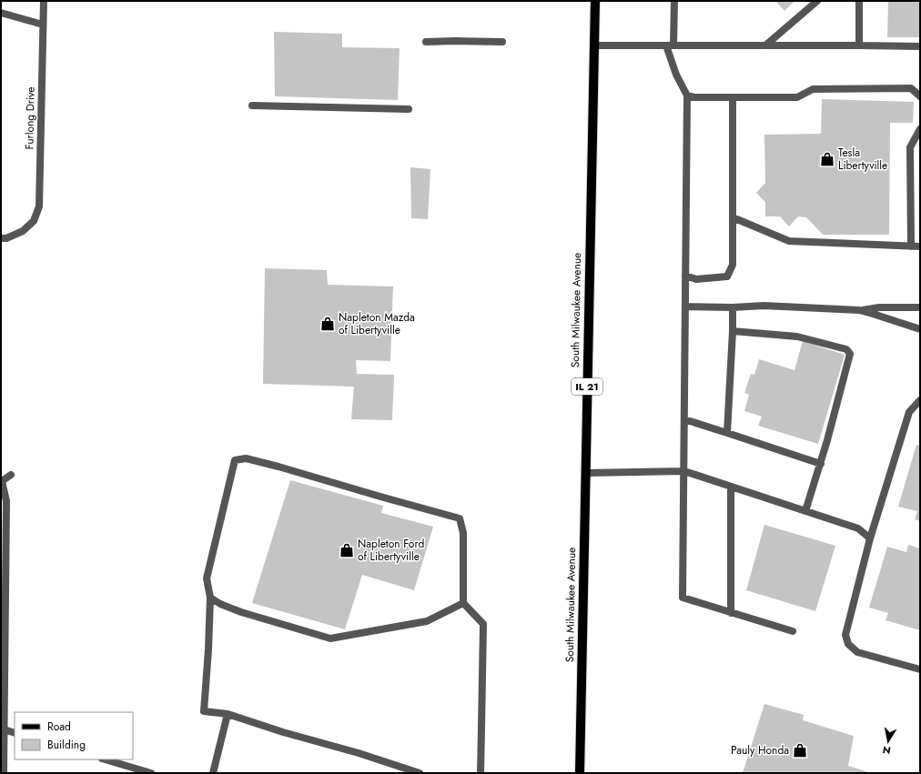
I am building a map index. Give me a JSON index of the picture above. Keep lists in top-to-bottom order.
{
  "streets": {
    "main road": ["South Milwaukee Avenue", "IL 21"],
    "street": ["Furlong Drive"]
  },
  "places": {
    "shop": [
      "Tesla Libertyville",
      "Napleton Mazda of Libertyville",
      "Napleton Ford of Libertyville",
      "Pauly Honda"
    ]
  },
  "legend": ["Road", "Building"],
  "north": "bottom"
}
